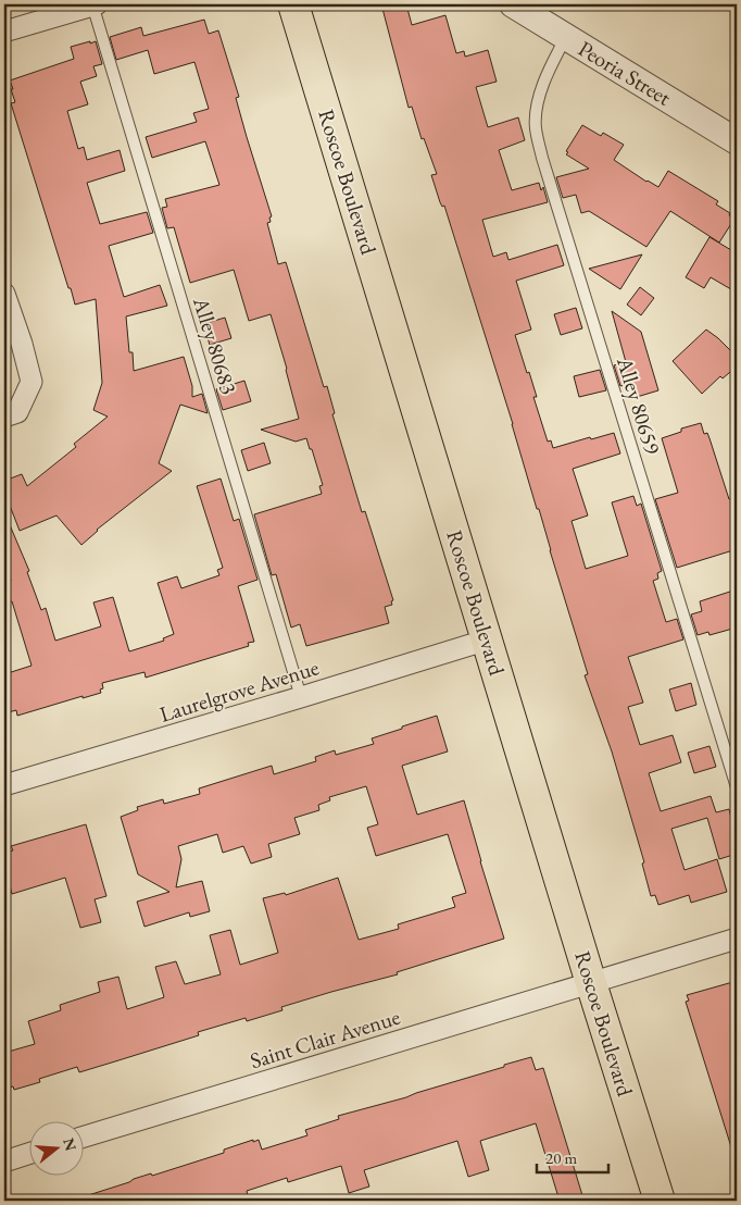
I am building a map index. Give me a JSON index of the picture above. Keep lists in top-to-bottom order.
{
  "streets": {
    "main road": ["Roscoe Boulevard"],
    "street": ["Peoria Street", "Laurelgrove Avenue", "Saint Clair Avenue"],
    "lane": ["Alley 80683", "Alley 80659"]
  },
  "crossings": [
    ["Peoria Street", "Alley 80659"],
    ["Roscoe Boulevard", "Laurelgrove Avenue"],
    ["Roscoe Boulevard", "Saint Clair Avenue"],
    ["Alley 80683", "Laurelgrove Avenue"]
  ],
  "scale_bar": "20 m",
  "north": "right"
}
